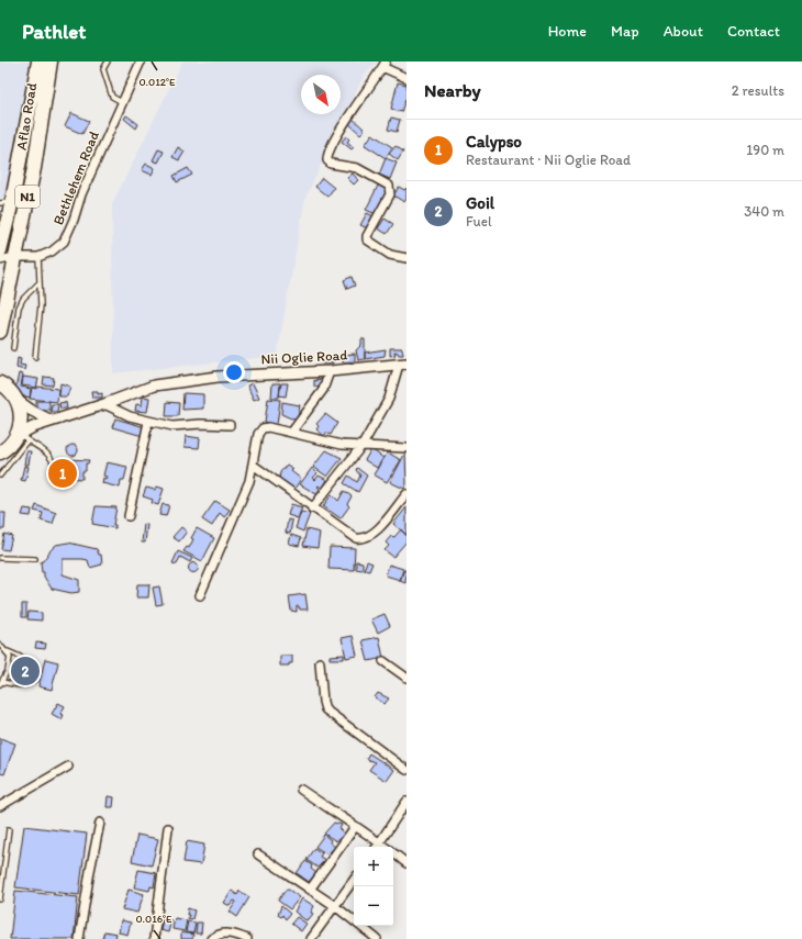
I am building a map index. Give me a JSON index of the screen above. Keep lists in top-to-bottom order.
{
  "streets": {
    "highway": ["Aflao Road", "N1"],
    "street": ["Bethlehem Road", "Nii Oglie Road"]
  },
  "crossings": [
    ["Aflao Road", "Bethlehem Road"]
  ],
  "north": "bottom right",
  "page": {
    "header": "Pathlet",
    "nav": [
      "Home",
      "Map",
      "About",
      "Contact"
    ],
    "heading": ["Nearby", "2 results"],
    "list": [
      {
        "mark": "1",
        "name": "Calypso",
        "note": "Restaurant · Nii Oglie Road",
        "value": "190 m"
      },
      {
        "mark": "2",
        "name": "Goil",
        "note": "Fuel",
        "value": "340 m"
      }
    ],
    "pins": ["1", "2"],
    "map_buttons": ["+", "−"]
  },
  "coordinates": ["0.012°E", "0.016°E"]
}
